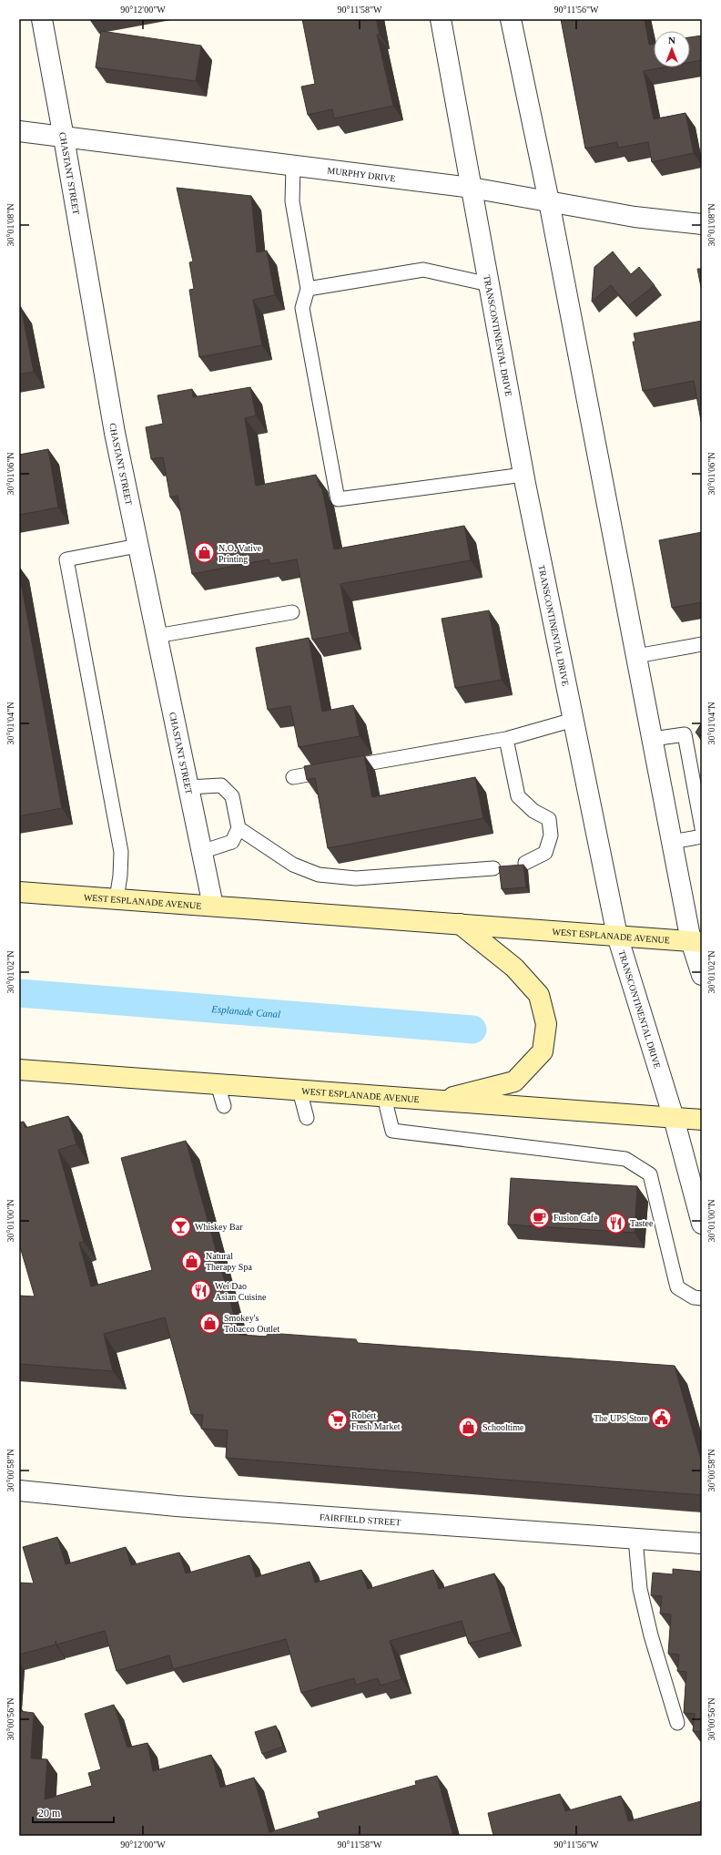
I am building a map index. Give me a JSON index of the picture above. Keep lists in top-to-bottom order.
{
  "streets": {
    "main road": ["WEST ESPLANADE AVENUE"],
    "street": [
      "CHASTANT STREET",
      "MURPHY DRIVE",
      "TRANSCONTINENTAL DRIVE",
      "FAIRFIELD STREET"
    ]
  },
  "crossings": [
    ["CHASTANT STREET", "MURPHY DRIVE"],
    ["CHASTANT STREET", "WEST ESPLANADE AVENUE"],
    ["MURPHY DRIVE", "TRANSCONTINENTAL DRIVE"],
    ["TRANSCONTINENTAL DRIVE", "WEST ESPLANADE AVENUE"]
  ],
  "water": ["Esplanade Canal"],
  "places": {
    "shop": [
      "N.O. Vative Printing",
      "Natural Therapy Spa",
      "Smokey's Tobacco Outlet",
      "Schooltime"
    ],
    "cafe": ["Fusion Cafe"],
    "restaurant": ["Tastee", "Wei Dao Asian Cuisine"],
    "bar": ["Whiskey Bar"],
    "public building": ["The UPS Store"],
    "supermarket": ["Robért Fresh Market"]
  },
  "scale_bar": "20 m",
  "north": "top",
  "coordinates": [
    "90°12'00\"W",
    "90°11'58\"W",
    "90°11'56\"W",
    "30°01'08\"N",
    "30°01'06\"N",
    "30°01'04\"N",
    "30°01'02\"N",
    "30°01'00\"N",
    "30°00'58\"N",
    "30°00'56\"N"
  ]
}
